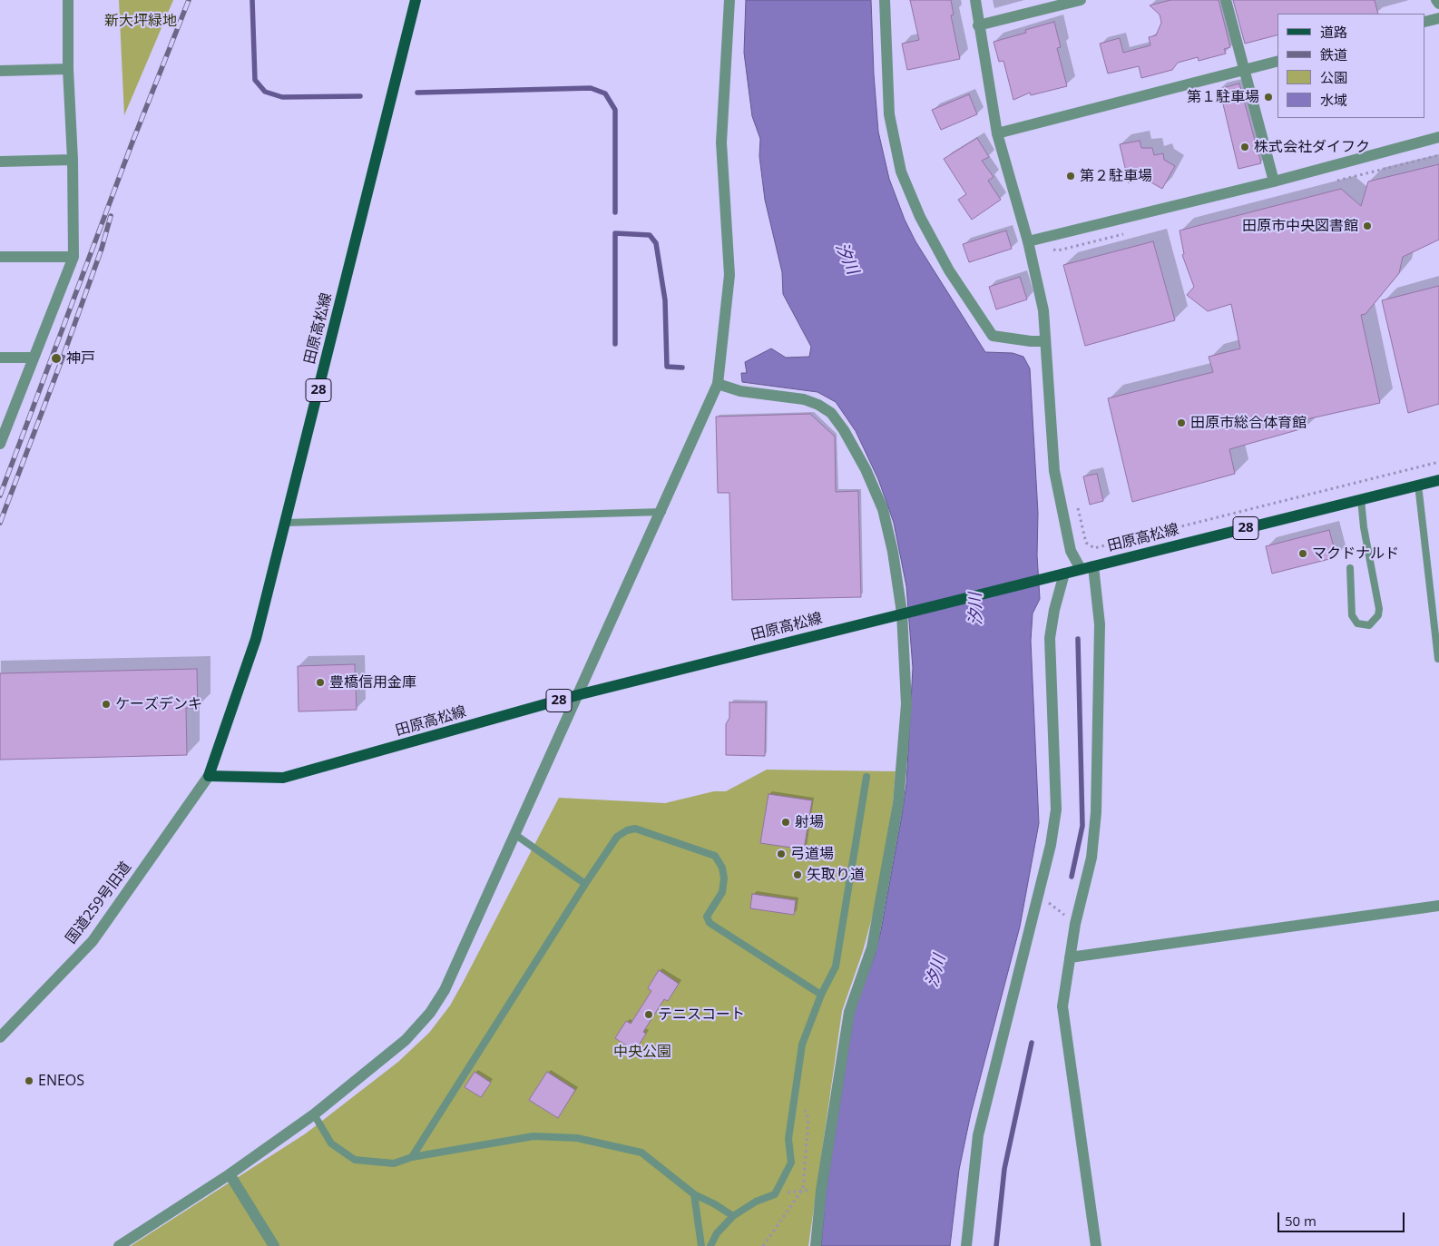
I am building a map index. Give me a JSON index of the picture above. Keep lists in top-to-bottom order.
{
  "streets": {
    "main road": ["田原高松線", "28"],
    "street": ["国道259号旧道"]
  },
  "crossings": [
    ["田原高松線", "国道259号旧道"]
  ],
  "water": ["汐川"],
  "parks": ["新大坪緑地", "中央公園"],
  "places": [
    "第１駐車場",
    "株式会社ダイフク",
    "第２駐車場",
    "田原市中央図書館",
    "神戸",
    "田原市総合体育館",
    "マクドナルド",
    "豊橋信用金庫",
    "ケーズデンキ",
    "射場",
    "弓道場",
    "矢取り道",
    "テニスコート",
    "ENEOS"
  ],
  "legend": [
    "道路",
    "鉄道",
    "公園",
    "水域"
  ],
  "scale_bar": "50 m"
}
